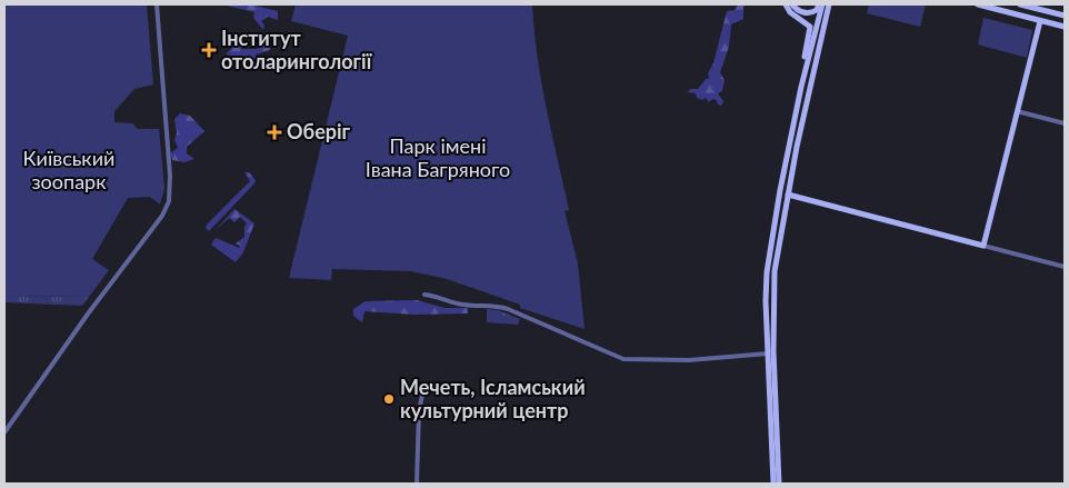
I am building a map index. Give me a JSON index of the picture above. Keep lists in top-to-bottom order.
{
  "parks": ["Парк імені Івана Багряного", "Київський зоопарк"],
  "places": {
    "health": ["Інститут отоларингології", "Оберіг"],
    "other": ["Мечеть, Ісламський культурний центр"]
  }
}
